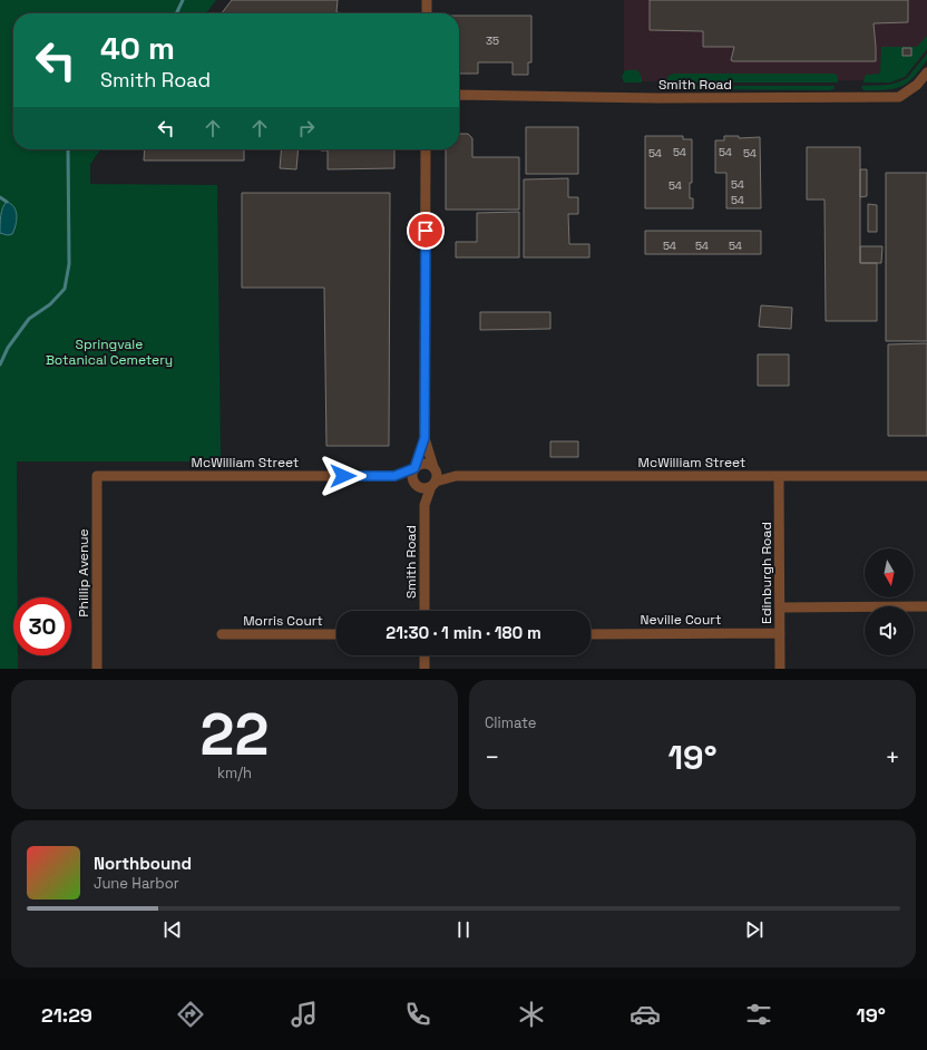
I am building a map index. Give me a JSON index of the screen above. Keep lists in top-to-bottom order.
{
  "streets": {
    "street": [
      "Smith Road",
      "McWilliam Street",
      "Phillip Avenue",
      "Edinburgh Road",
      "Neville Court",
      "Morris Court"
    ]
  },
  "crossings": [
    ["Smith Road", "McWilliam Street"],
    ["McWilliam Street", "Phillip Avenue"],
    ["McWilliam Street", "Edinburgh Road"],
    ["Edinburgh Road", "Neville Court"]
  ],
  "parks": ["Springvale Botanical Cemetery"],
  "house_numbers": [
    "35",
    "54",
    "54",
    "54",
    "54",
    "54",
    "54",
    "54",
    "54",
    "54",
    "54"
  ],
  "north": "bottom",
  "page": {
    "turn": ["40 m", "Smith Road"],
    "limit": "30",
    "trip": "21:30 · 1 min · 180 m",
    "tile": [
      ["22", "km/h"],
      "Climate"
    ],
    "heat": ["−", "19°", "+"],
    "song": ["Northbound", "June Harbor"],
    "tabs": ["21:29", "19°"]
  }
}
